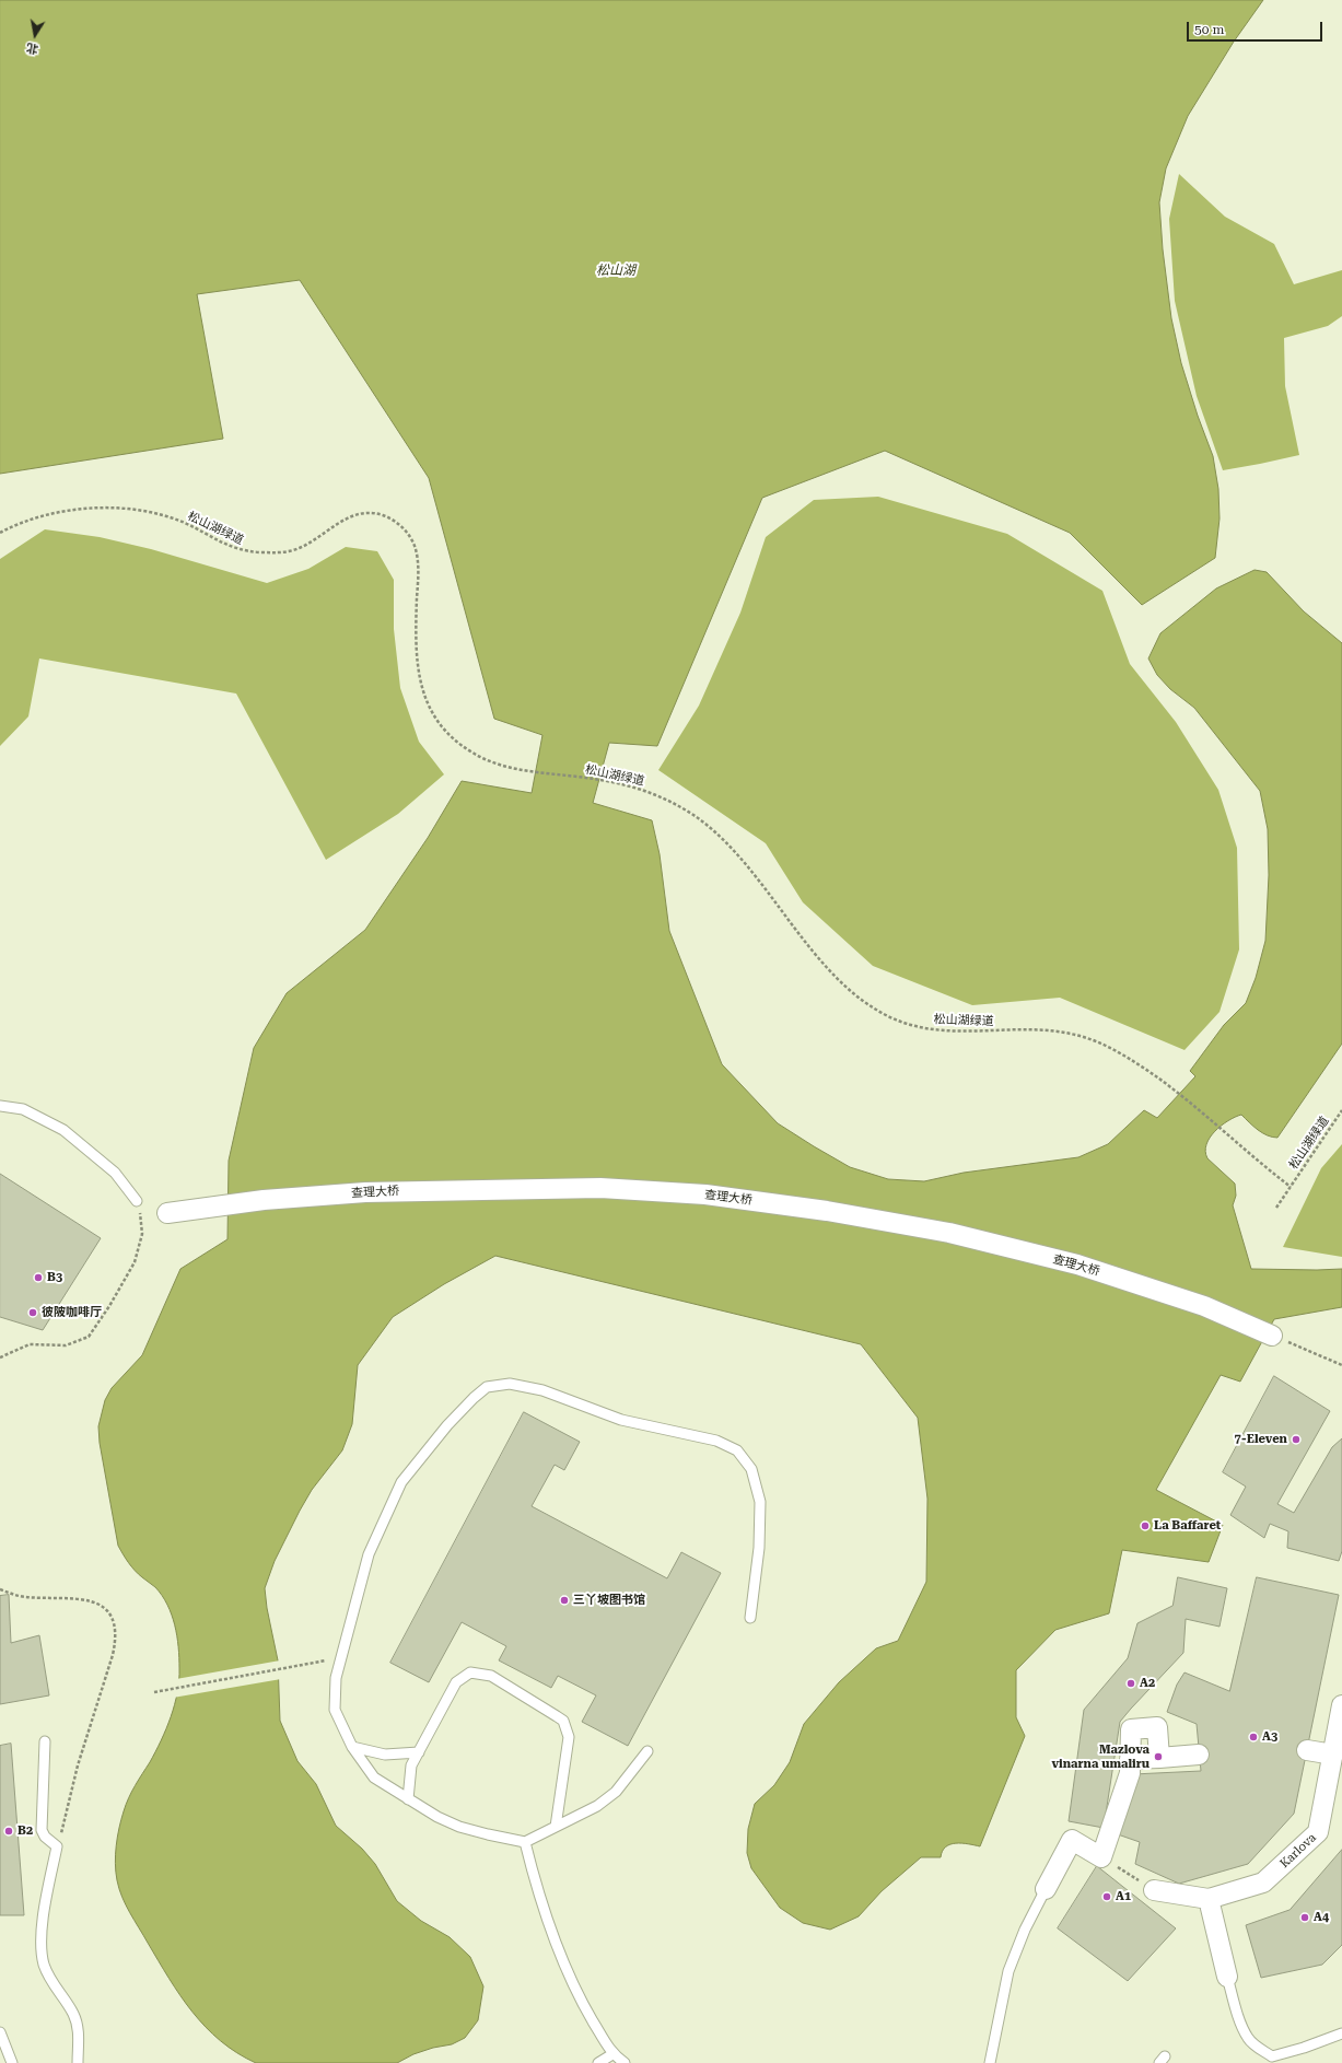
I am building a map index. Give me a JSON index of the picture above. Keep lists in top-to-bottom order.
{
  "streets": {
    "street": ["查理大桥", "Karlova"],
    "path": ["松山湖绿道"]
  },
  "water": ["松山湖"],
  "places": [
    "B3",
    "彼陂咖啡厅",
    "7-Eleven",
    "La Baffaret",
    "三丫坡图书馆",
    "A2",
    "A3",
    "Mazlova vinarna umaliru",
    "B2",
    "A1",
    "A4"
  ],
  "scale_bar": "50 m",
  "north": "bottom"
}
